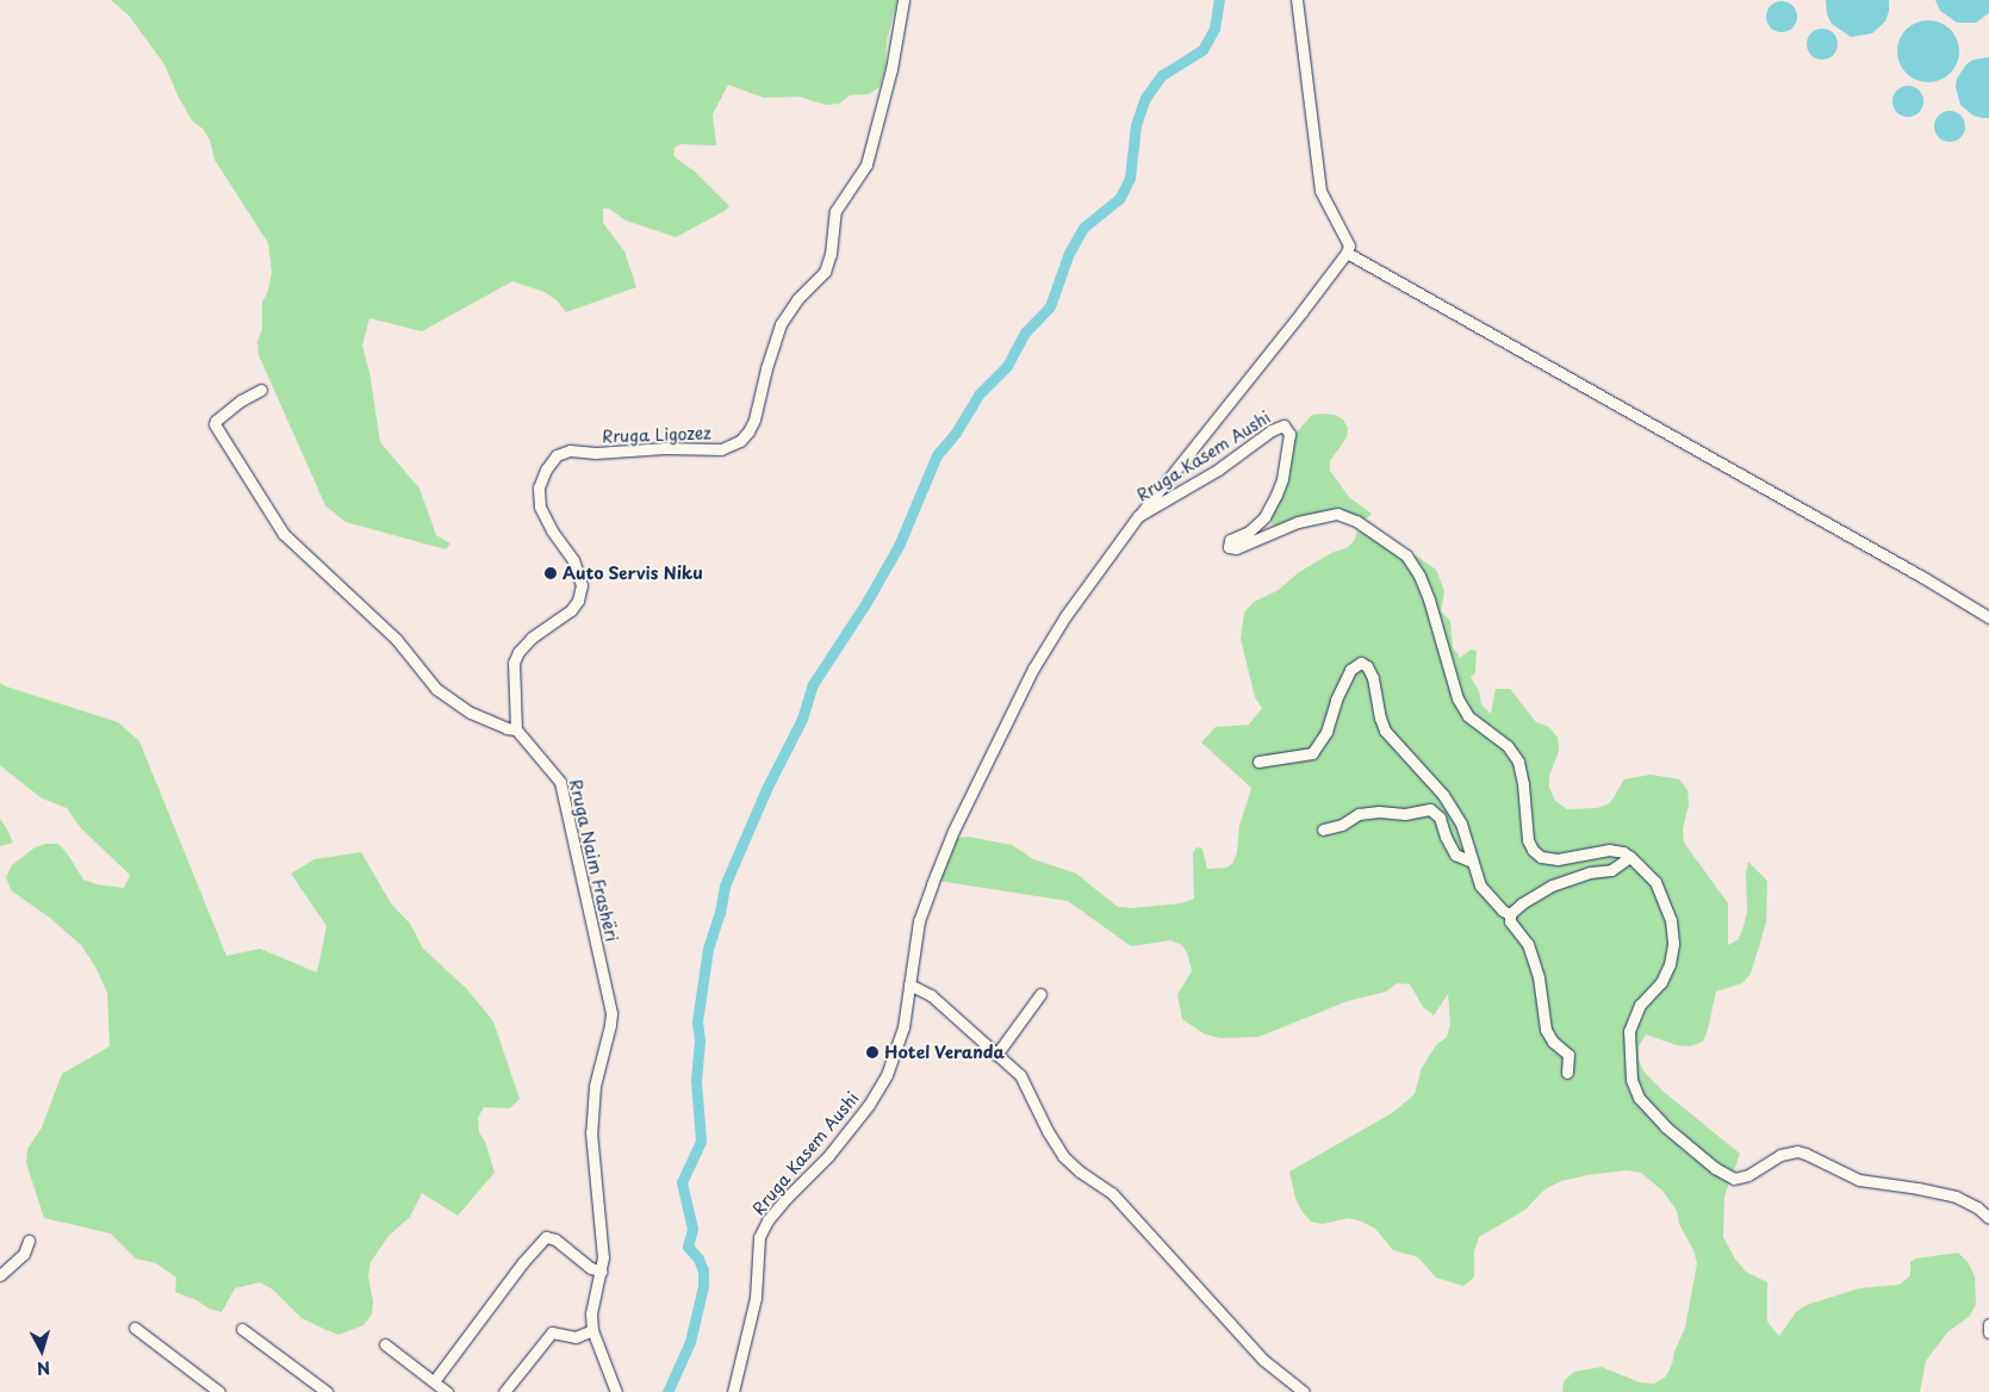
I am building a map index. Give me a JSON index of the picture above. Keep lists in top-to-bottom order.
{
  "streets": {
    "street": ["Rruga Ligozez", "Rruga Kasem Aushi", "Rruga Naim Frashëri"]
  },
  "crossings": [
    ["Rruga Ligozez", "Rruga Naim Frashëri"]
  ],
  "places": ["Auto Servis Niku", "Hotel Veranda"],
  "north": "bottom"
}
